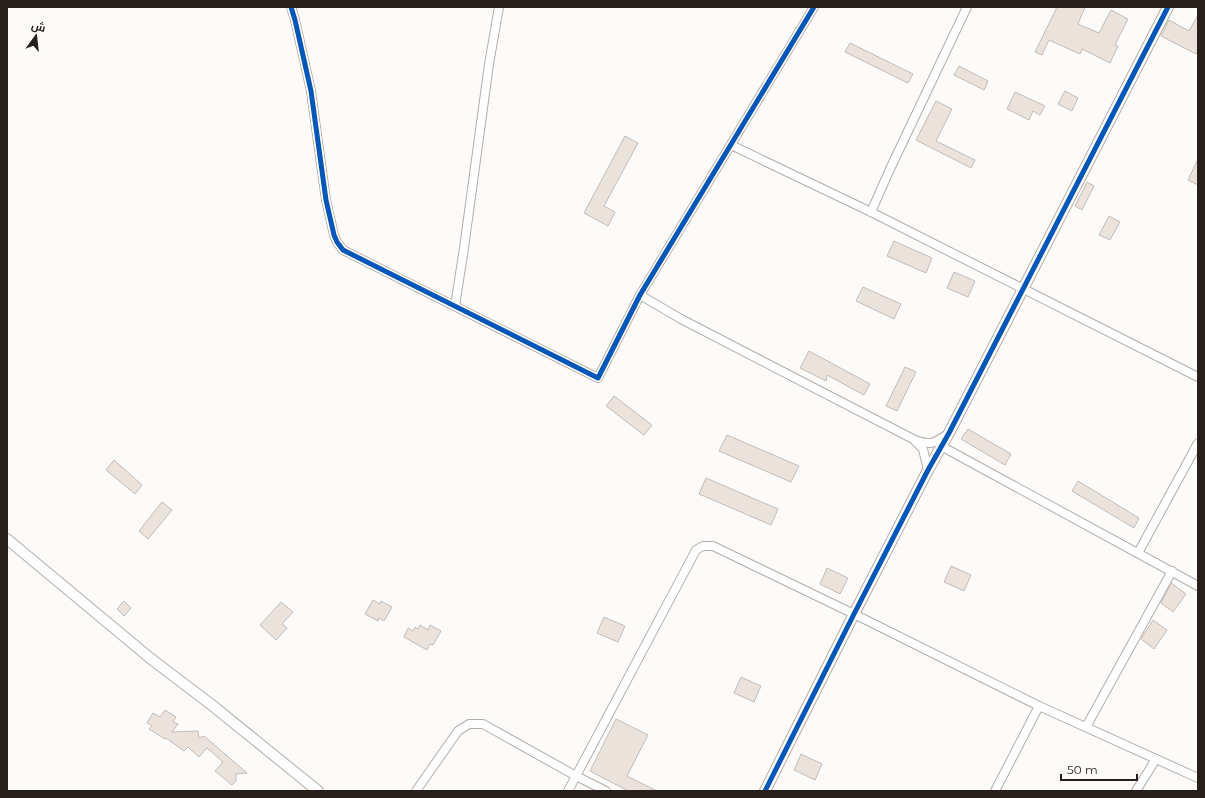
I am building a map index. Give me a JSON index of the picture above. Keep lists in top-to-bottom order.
{
  "scale_bar": "50 m",
  "north": "top"
}
